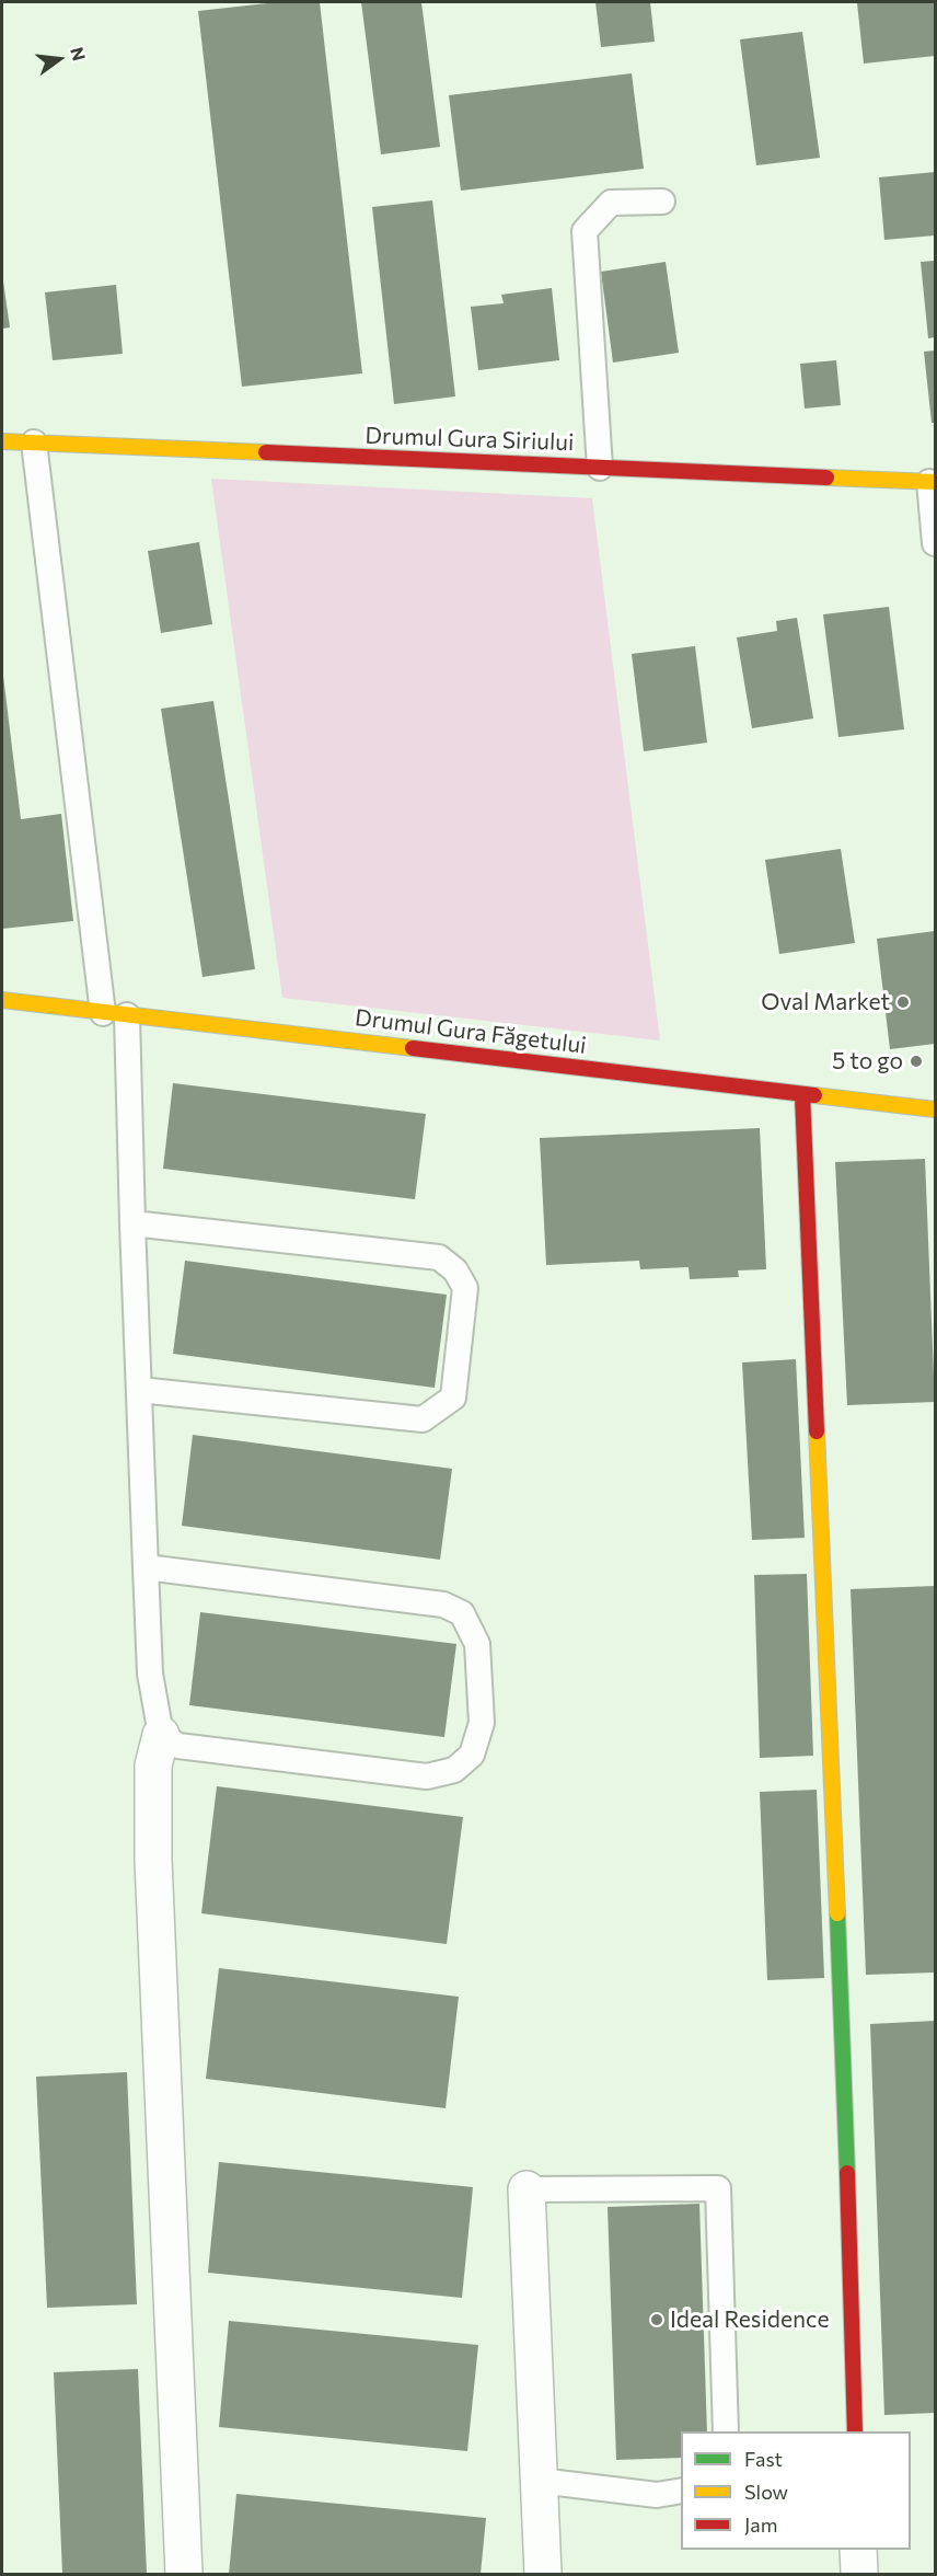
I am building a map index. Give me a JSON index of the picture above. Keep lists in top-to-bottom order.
{
  "streets": {
    "street": ["Drumul Gura Siriului", "Drumul Gura Făgetului"]
  },
  "places": ["Oval Market", "5 to go", "Ideal Residence"],
  "legend": ["Fast", "Slow", "Jam"],
  "north": "right"
}
